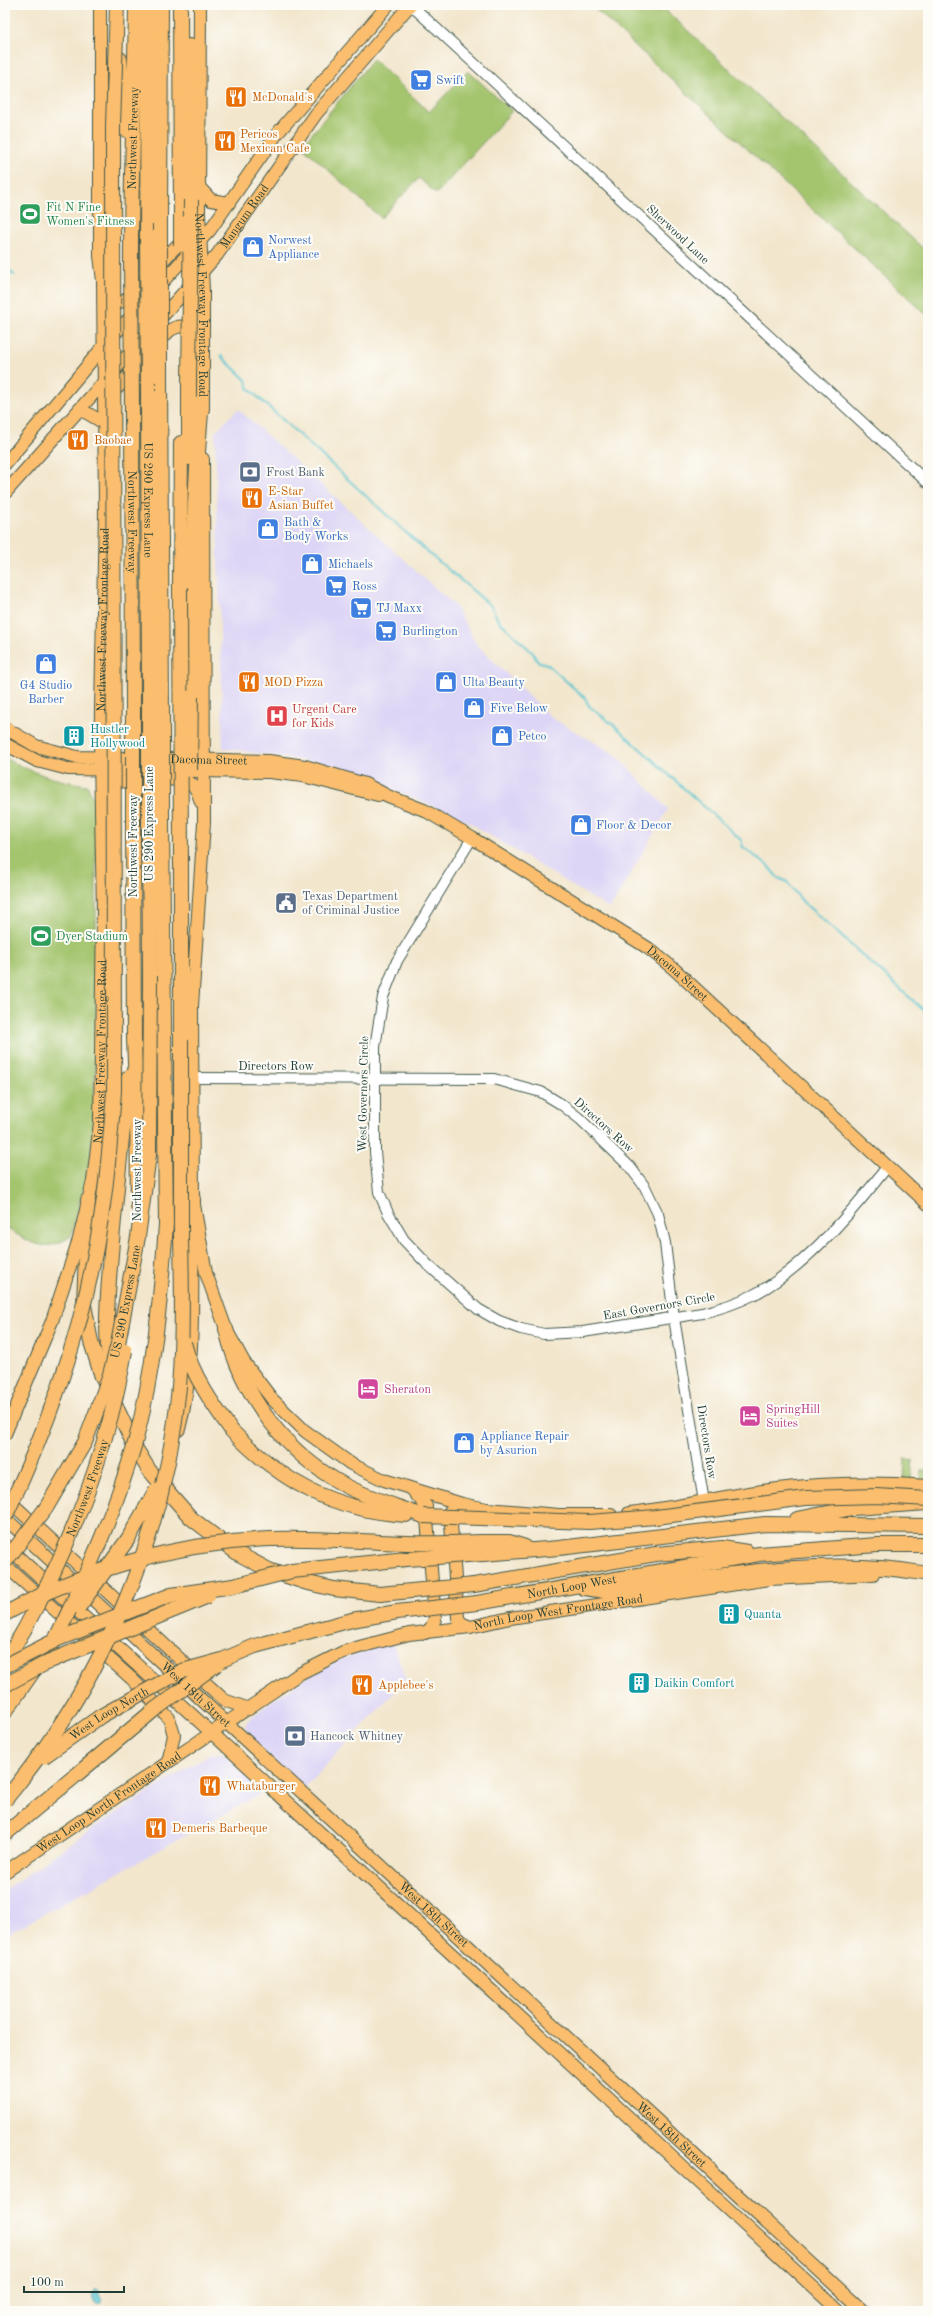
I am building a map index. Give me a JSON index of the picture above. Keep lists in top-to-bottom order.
{
  "streets": {
    "highway": [
      "Northwest Freeway",
      "US 290 Express Lane",
      "North Loop West",
      "West Loop North"
    ],
    "main road": [
      "Mangum Road",
      "Northwest Freeway Frontage Road",
      "Dacoma Street",
      "North Loop West Frontage Road",
      "West 18th Street",
      "West Loop North Frontage Road"
    ],
    "street": [
      "Sherwood Lane",
      "Directors Row",
      "West Governors Circle",
      "East Governors Circle"
    ]
  },
  "crossings": [
    ["Mangum Road", "Sherwood Lane"],
    ["Mangum Road", "Northwest Freeway Frontage Road"],
    ["Northwest Freeway Frontage Road", "Dacoma Street"],
    ["Northwest Freeway Frontage Road", "Directors Row"],
    ["Dacoma Street", "West Governors Circle"],
    ["Dacoma Street", "East Governors Circle"],
    ["Directors Row", "West Governors Circle"],
    ["Directors Row", "East Governors Circle"],
    ["West Governors Circle", "East Governors Circle"],
    ["North Loop West", "West Loop North"],
    ["North Loop West Frontage Road", "West 18th Street"],
    ["North Loop West Frontage Road", "West Loop North Frontage Road"],
    ["West 18th Street", "West Loop North Frontage Road"]
  ],
  "places": {
    "supermarket": [
      "Swift",
      "Ross",
      "TJ Maxx",
      "Burlington"
    ],
    "restaurant": [
      "McDonald's",
      "Pericos Mexican Cafe",
      "Baobae",
      "E-Star Asian Buffet",
      "MOD Pizza",
      "Applebee's",
      "Whataburger",
      "Demeris Barbeque"
    ],
    "sports": ["Fit N Fine Women's Fitness", "Dyer Stadium"],
    "shop": [
      "Norwest Appliance",
      "Bath & Body Works",
      "Michaels",
      "G4 Studio Barber",
      "Ulta Beauty",
      "Five Below",
      "Petco",
      "Floor & Decor",
      "Appliance Repair by Asurion"
    ],
    "bank": ["Frost Bank", "Hancock Whitney"],
    "hospital": ["Urgent Care for Kids"],
    "building": ["Hustler Hollywood", "Quanta", "Daikin Comfort"],
    "public building": ["Texas Department of Criminal Justice"],
    "hotel": ["Sheraton", "SpringHill Suites"]
  },
  "scale_bar": "100 m"
}
